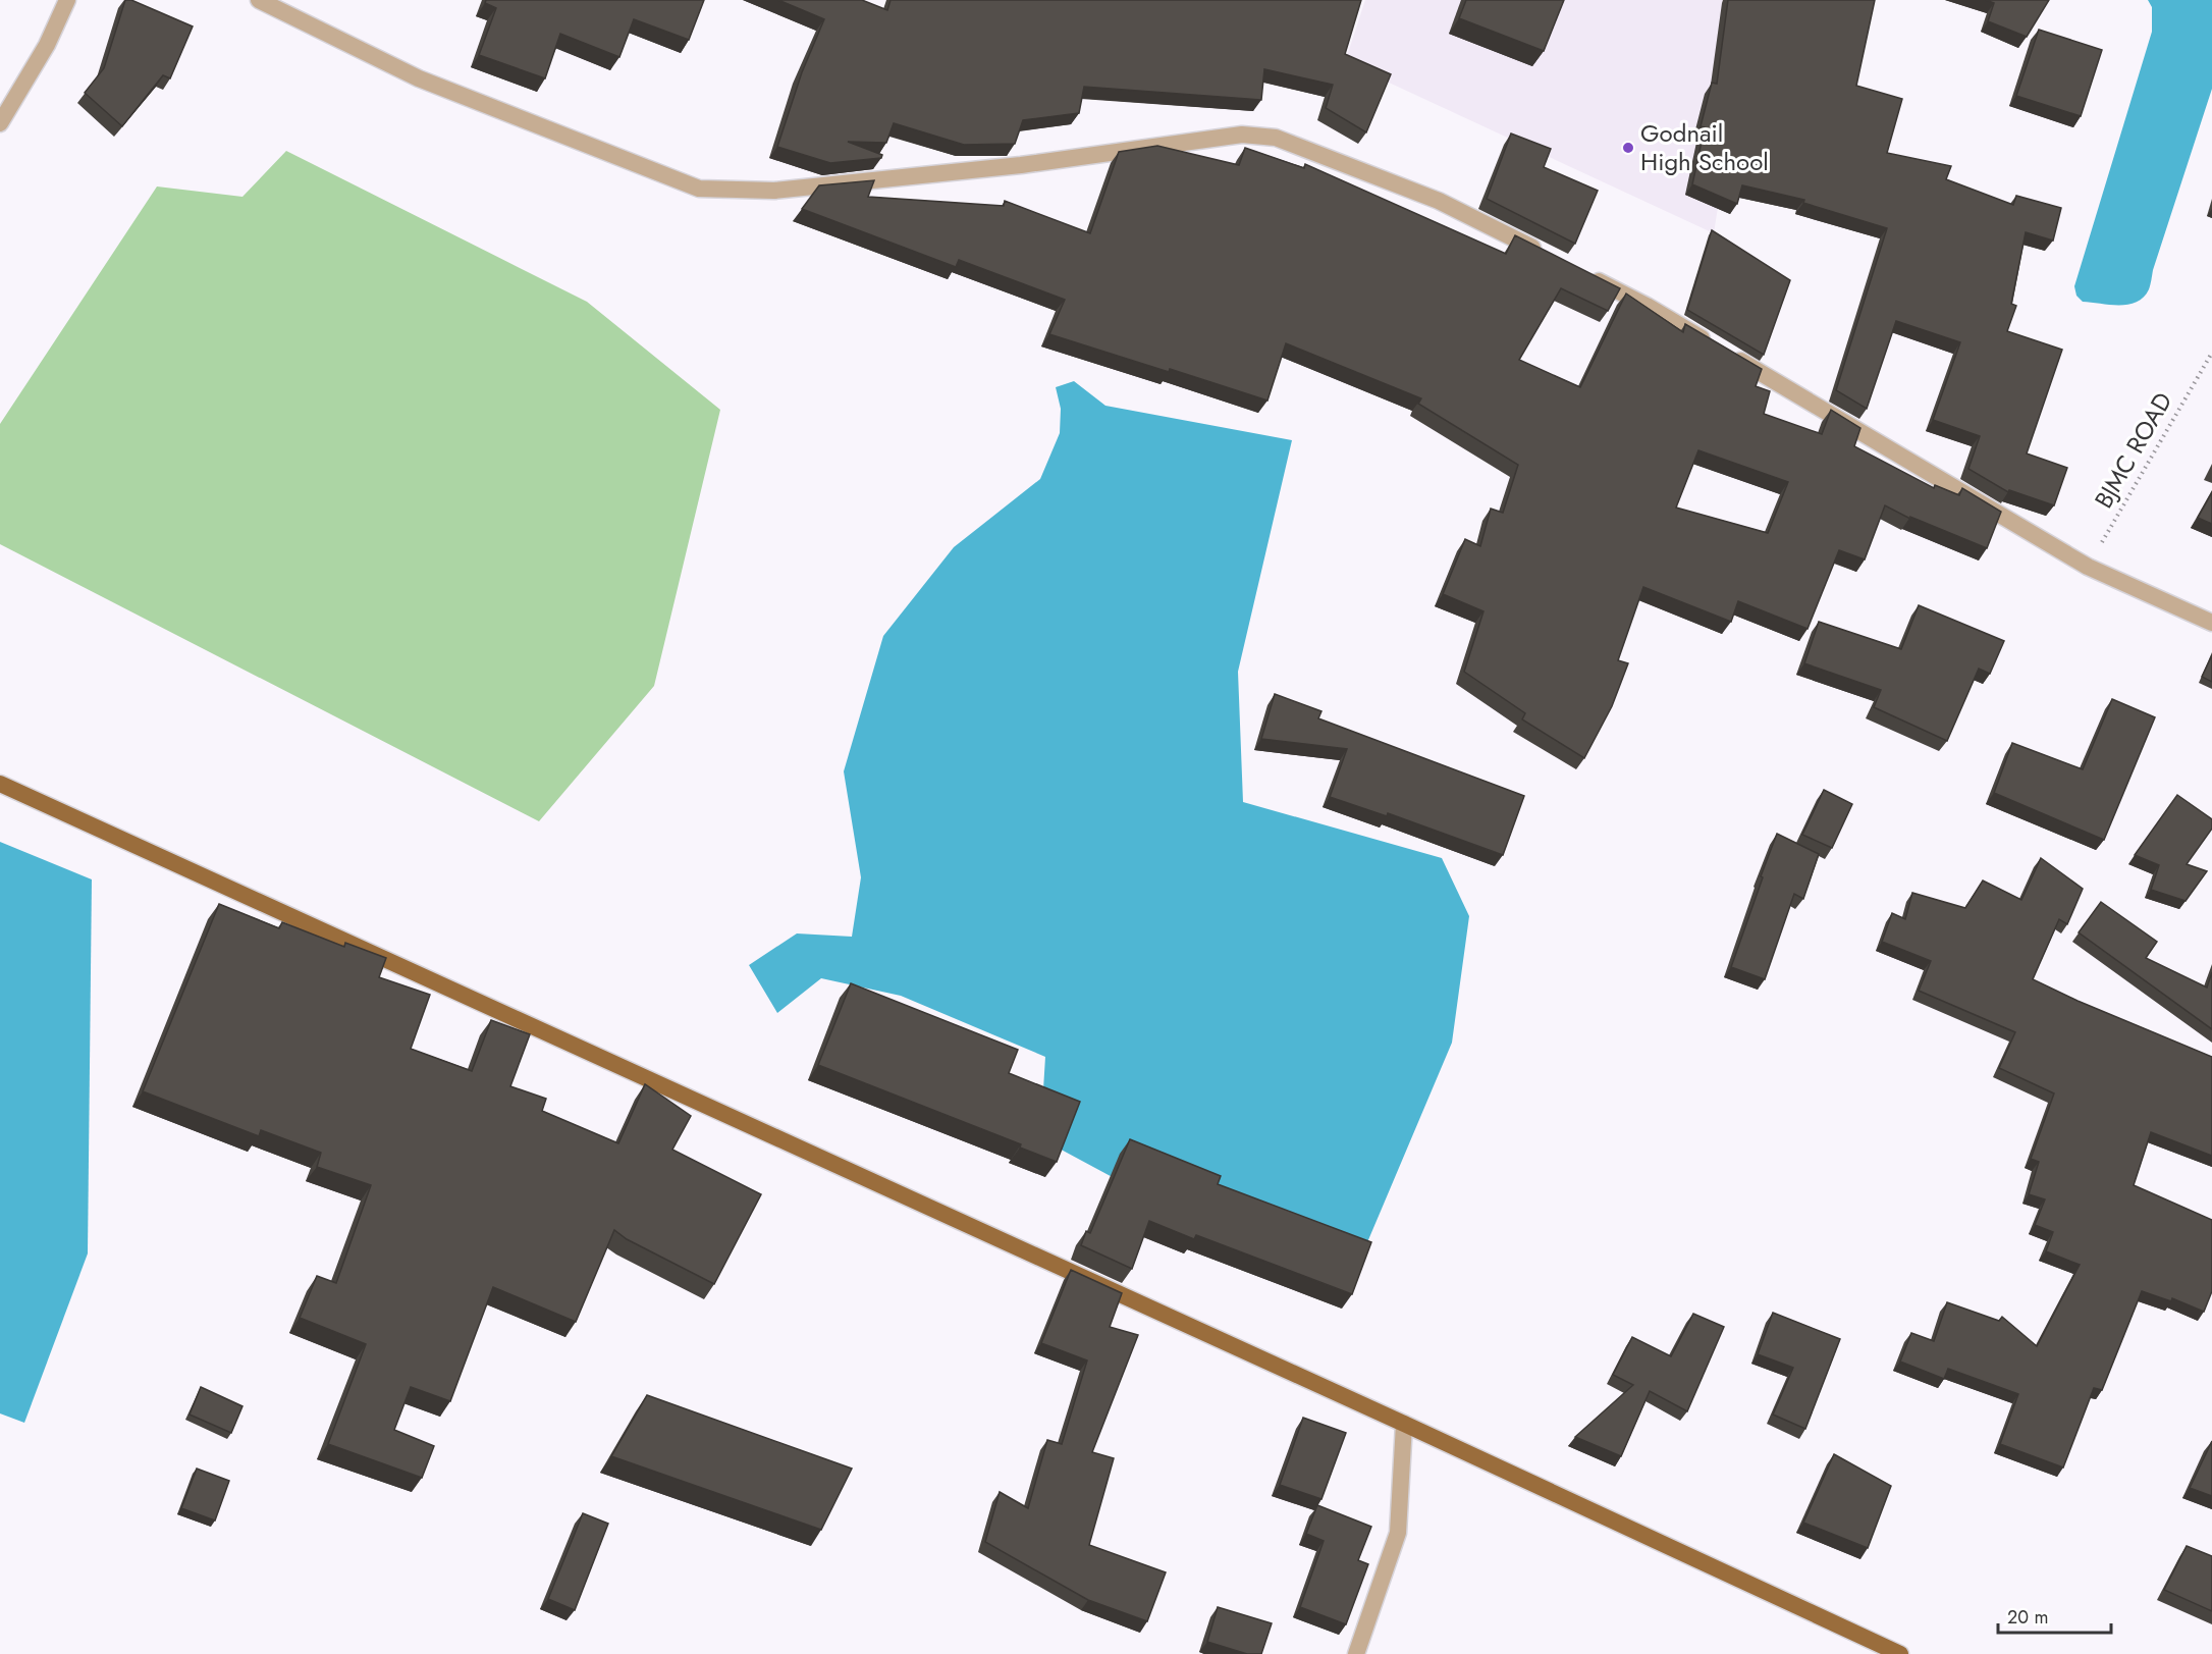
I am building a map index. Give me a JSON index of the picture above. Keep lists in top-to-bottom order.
{
  "streets": {
    "path": ["BJMC ROAD"]
  },
  "places": ["Godnail High School"],
  "scale_bar": "20 m"
}
